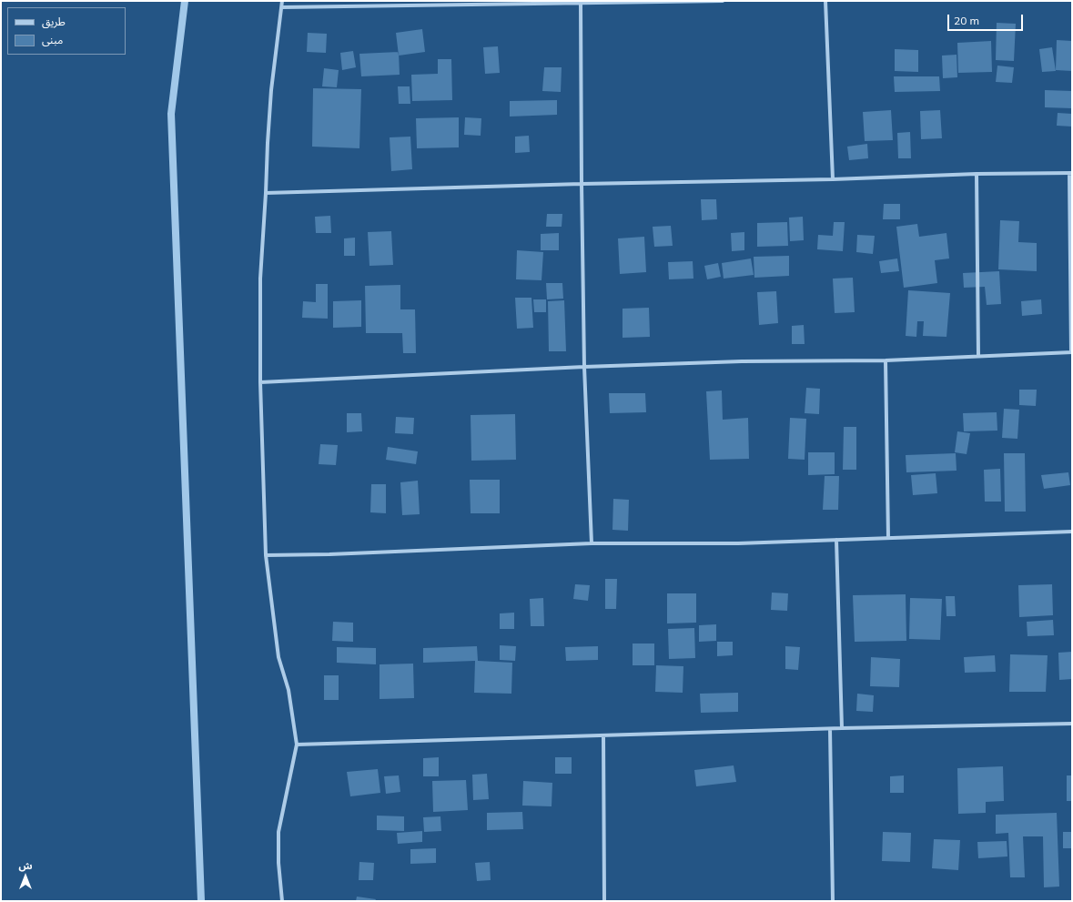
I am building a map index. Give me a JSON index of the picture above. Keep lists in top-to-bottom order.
{
  "legend": ["طريق", "مبنى"],
  "scale_bar": "20 m",
  "north": "top"
}
